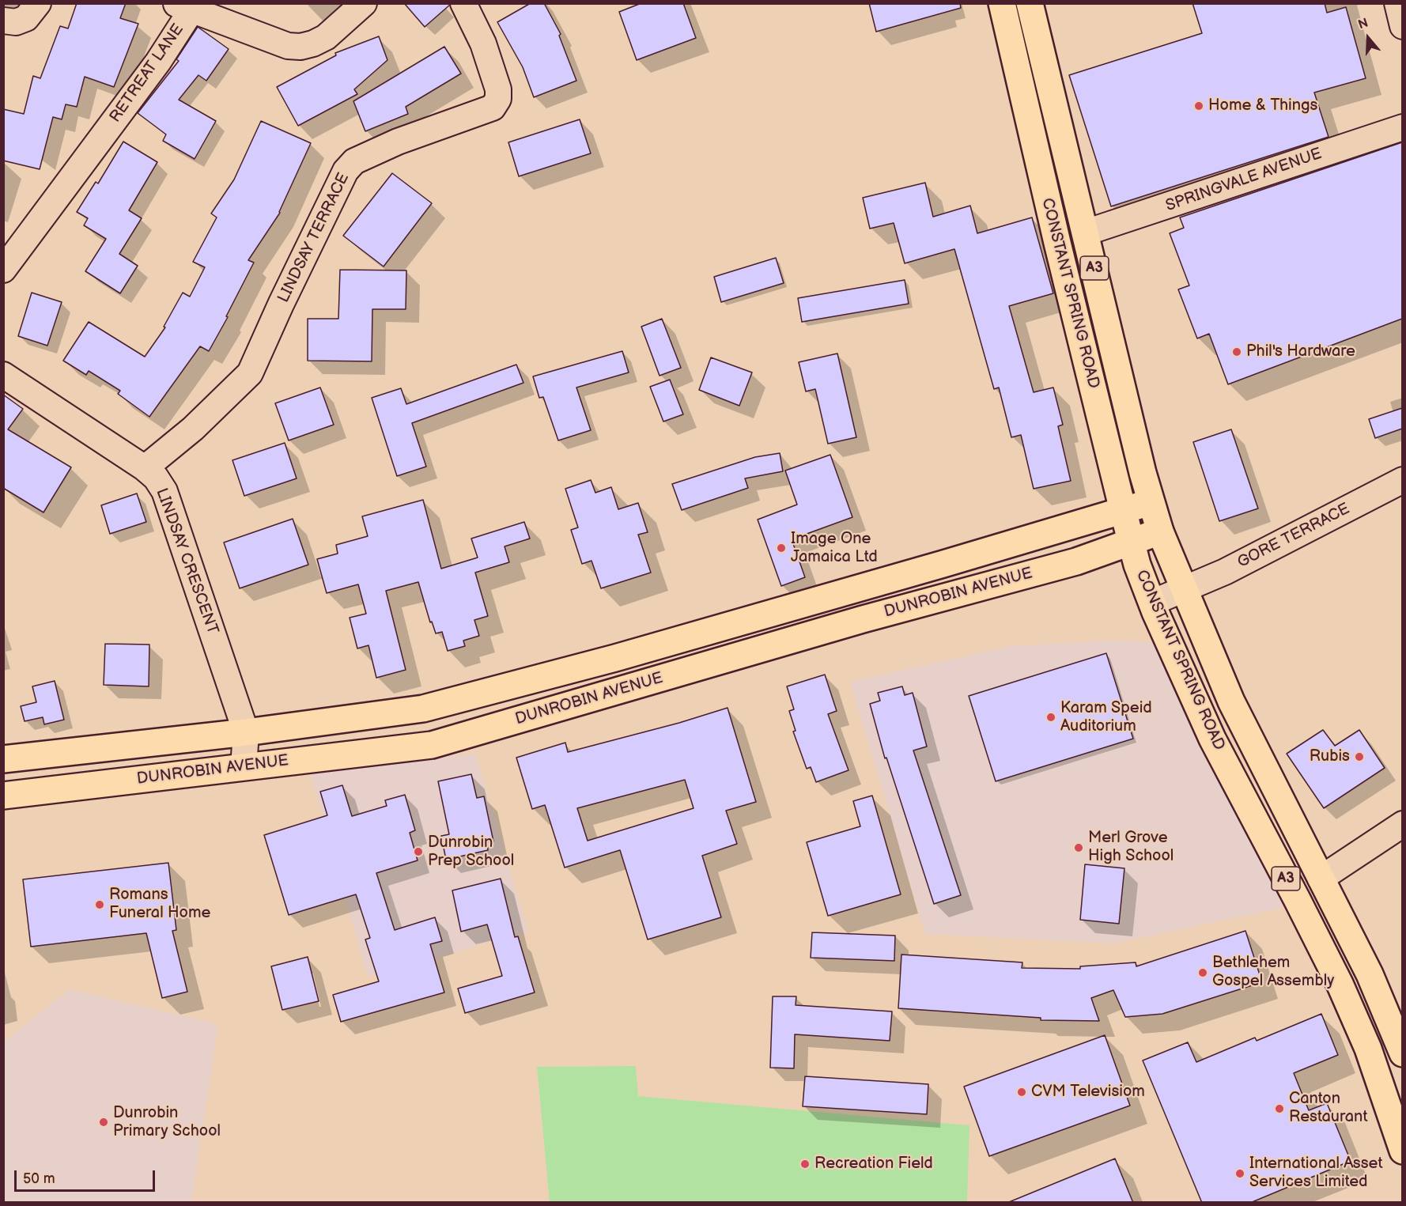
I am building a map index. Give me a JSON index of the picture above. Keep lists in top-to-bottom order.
{
  "streets": {
    "main road": ["A3", "CONSTANT SPRING ROAD", "DUNROBIN AVENUE"],
    "street": [
      "RETREAT LANE",
      "SPRINGVALE AVENUE",
      "LINDSAY TERRACE",
      "GORE TERRACE",
      "LINDSAY CRESCENT"
    ]
  },
  "crossings": [
    ["SPRINGVALE AVENUE", "CONSTANT SPRING ROAD"],
    ["LINDSAY TERRACE", "LINDSAY CRESCENT"],
    ["CONSTANT SPRING ROAD", "GORE TERRACE"],
    ["CONSTANT SPRING ROAD", "DUNROBIN AVENUE"],
    ["LINDSAY CRESCENT", "DUNROBIN AVENUE"]
  ],
  "places": [
    "Home & Things",
    "Phil's Hardware",
    "Image One Jamaica Ltd",
    "Karam Speid Auditorium",
    "Rubis",
    "Merl Grove High School",
    "Dunrobin Prep School",
    "Romans Funeral Home",
    "Bethlehem Gospel Assembly",
    "CVM Televisiom",
    "Canton Restaurant",
    "Dunrobin Primary School",
    "Recreation Field",
    "International Asset Services Limited"
  ],
  "scale_bar": "50 m",
  "north": "top"
}
